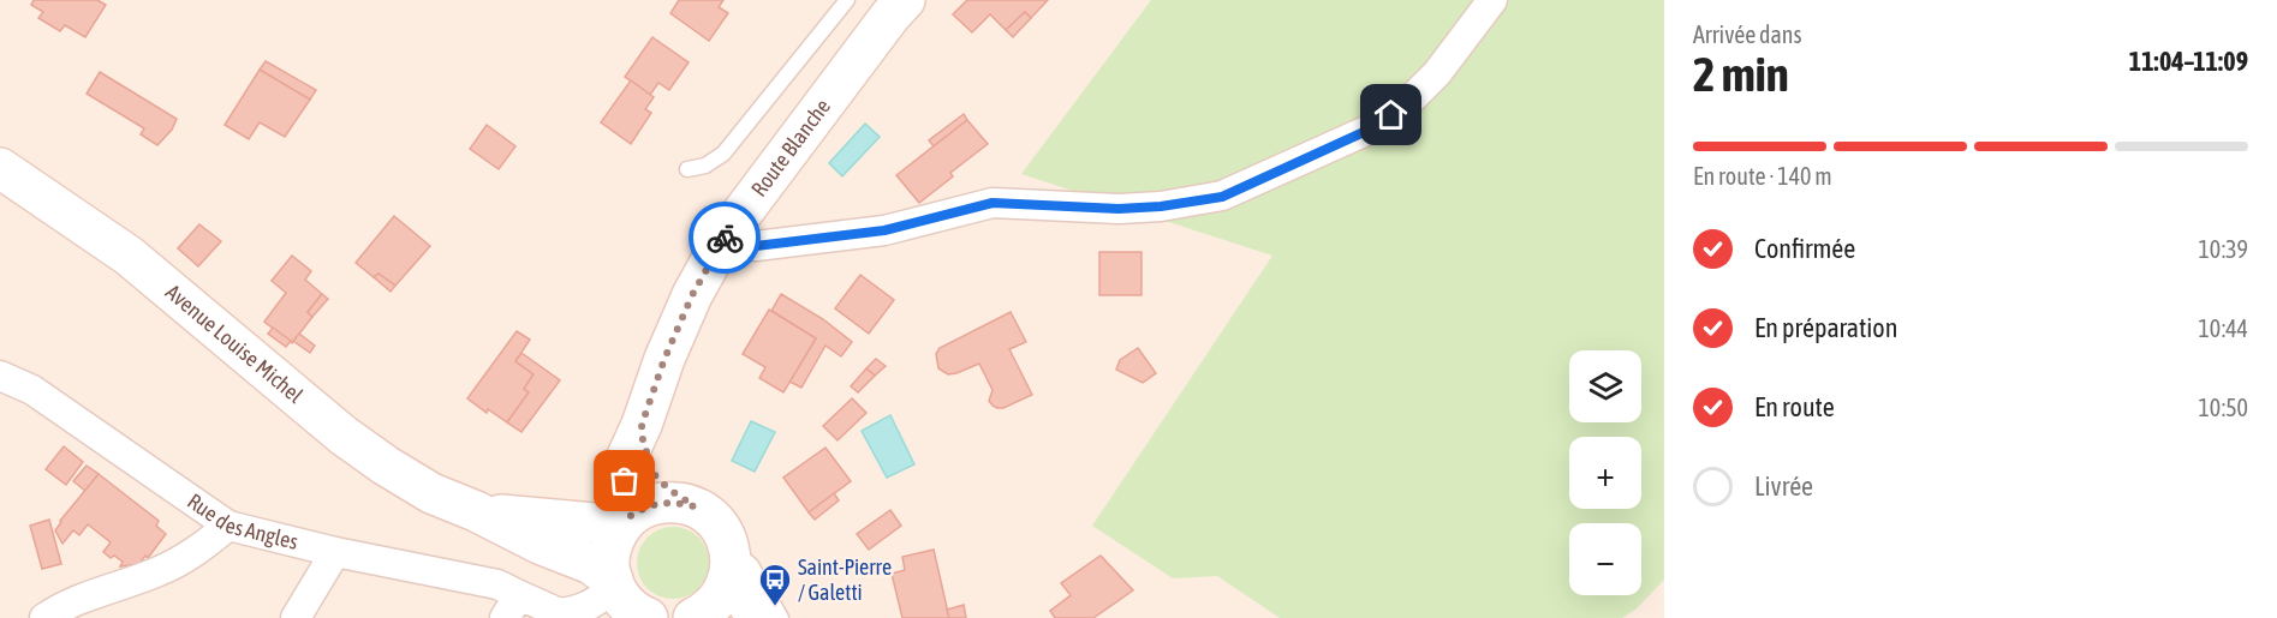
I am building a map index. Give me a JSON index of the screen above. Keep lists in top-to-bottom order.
{
  "streets": {
    "street": ["Route Blanche", "Avenue Louise Michel", "Rue des Angles"]
  },
  "crossings": [
    ["Route Blanche", "Avenue Louise Michel"]
  ],
  "places": {
    "bus stop": ["Saint-Pierre / Galetti"]
  },
  "page": {
    "heading": ["2 min", "Arrivée dans", "11:04–11:09"],
    "bar": "En route · 140 m",
    "list": [
      ["Confirmée", "10:39"],
      ["En préparation", "10:44"],
      ["En route", "10:50"],
      "Livrée"
    ],
    "map_buttons": ["+", "−"]
  }
}
